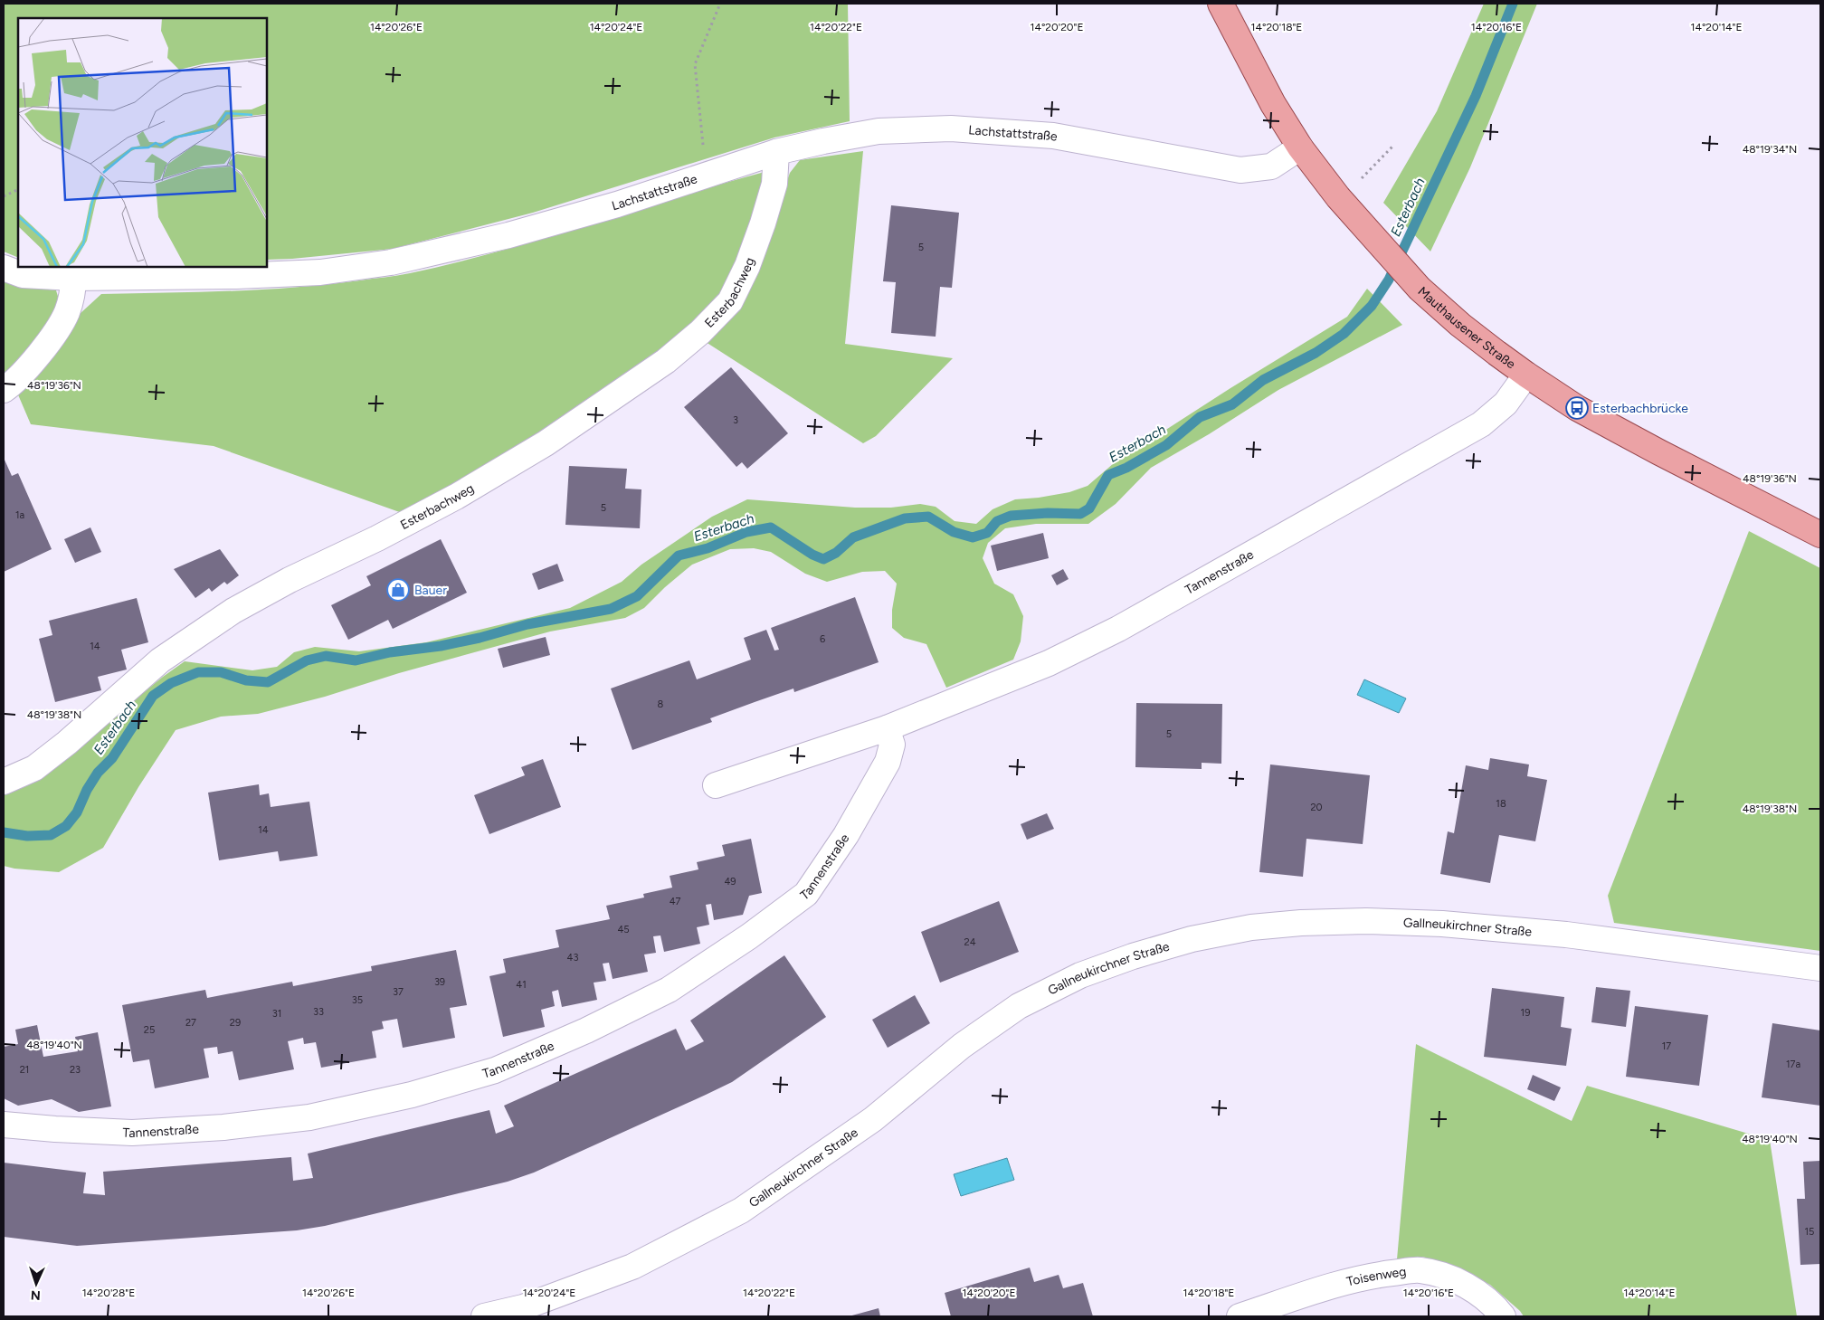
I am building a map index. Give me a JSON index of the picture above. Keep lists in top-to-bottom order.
{
  "streets": {
    "main road": ["Mauthausener Straße"],
    "street": [
      "Lachstattstraße",
      "Esterbachweg",
      "Tannenstraße",
      "Gallneukirchner Straße",
      "Toisenweg"
    ]
  },
  "crossings": [
    ["Lachstattstraße", "Esterbachweg"],
    ["Lachstattstraße", "Mauthausener Straße"],
    ["Mauthausener Straße", "Tannenstraße"]
  ],
  "water": ["Esterbach"],
  "places": {
    "bus stop": ["Esterbachbrücke"],
    "shop": ["Bauer"]
  },
  "house_numbers": [
    "5",
    "3",
    "5",
    "1a",
    "6",
    "14",
    "8",
    "5",
    "18",
    "20",
    "14",
    "49",
    "47",
    "45",
    "24",
    "43",
    "39",
    "41",
    "37",
    "35",
    "33",
    "19",
    "31",
    "27",
    "29",
    "25",
    "17",
    "17a",
    "21",
    "23",
    "15"
  ],
  "north": "bottom",
  "coordinates": [
    "14°20'26\"E",
    "14°20'24\"E",
    "14°20'22\"E",
    "14°20'20\"E",
    "14°20'18\"E",
    "14°20'16\"E",
    "14°20'14\"E",
    "48°19'34\"N",
    "48°19'36\"N",
    "48°19'38\"N",
    "48°19'40\"N",
    "14°20'28\"E"
  ]
}
